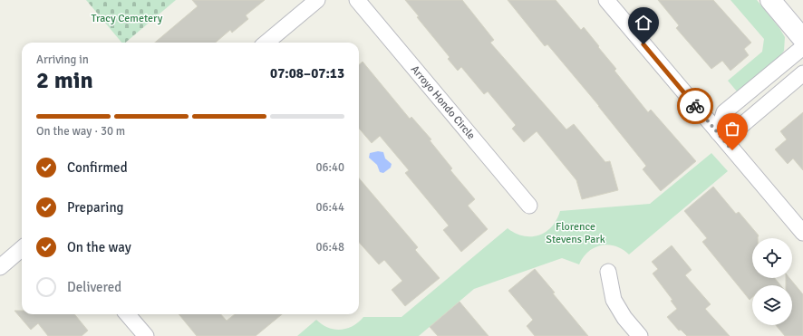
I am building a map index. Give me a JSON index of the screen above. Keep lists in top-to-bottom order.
{
  "streets": {
    "street": ["Arroyo Hondo Circle"]
  },
  "parks": ["Tracy Cemetery", "Florence Stevens Park"],
  "page": {
    "heading": ["2 min", "Arriving in", "07:08–07:13"],
    "bar": "On the way · 30 m",
    "list": [
      ["Confirmed", "06:40"],
      ["Preparing", "06:44"],
      ["On the way", "06:48"],
      "Delivered"
    ]
  }
}
